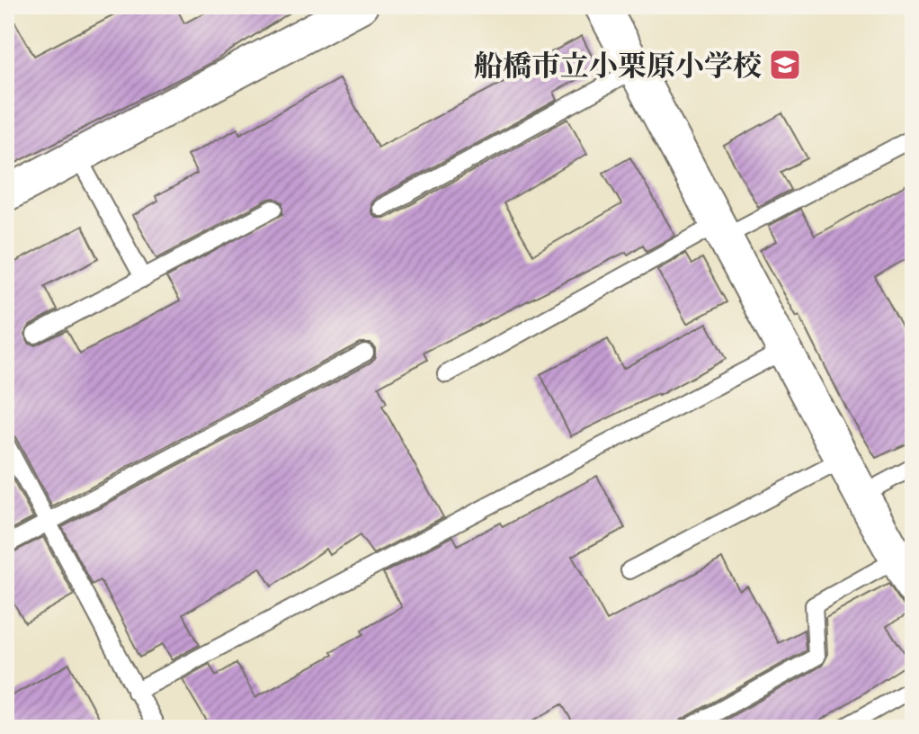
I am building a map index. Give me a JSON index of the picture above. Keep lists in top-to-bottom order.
{
  "places": {
    "school or university": ["船橋市立小栗原小学校"]
  }
}
